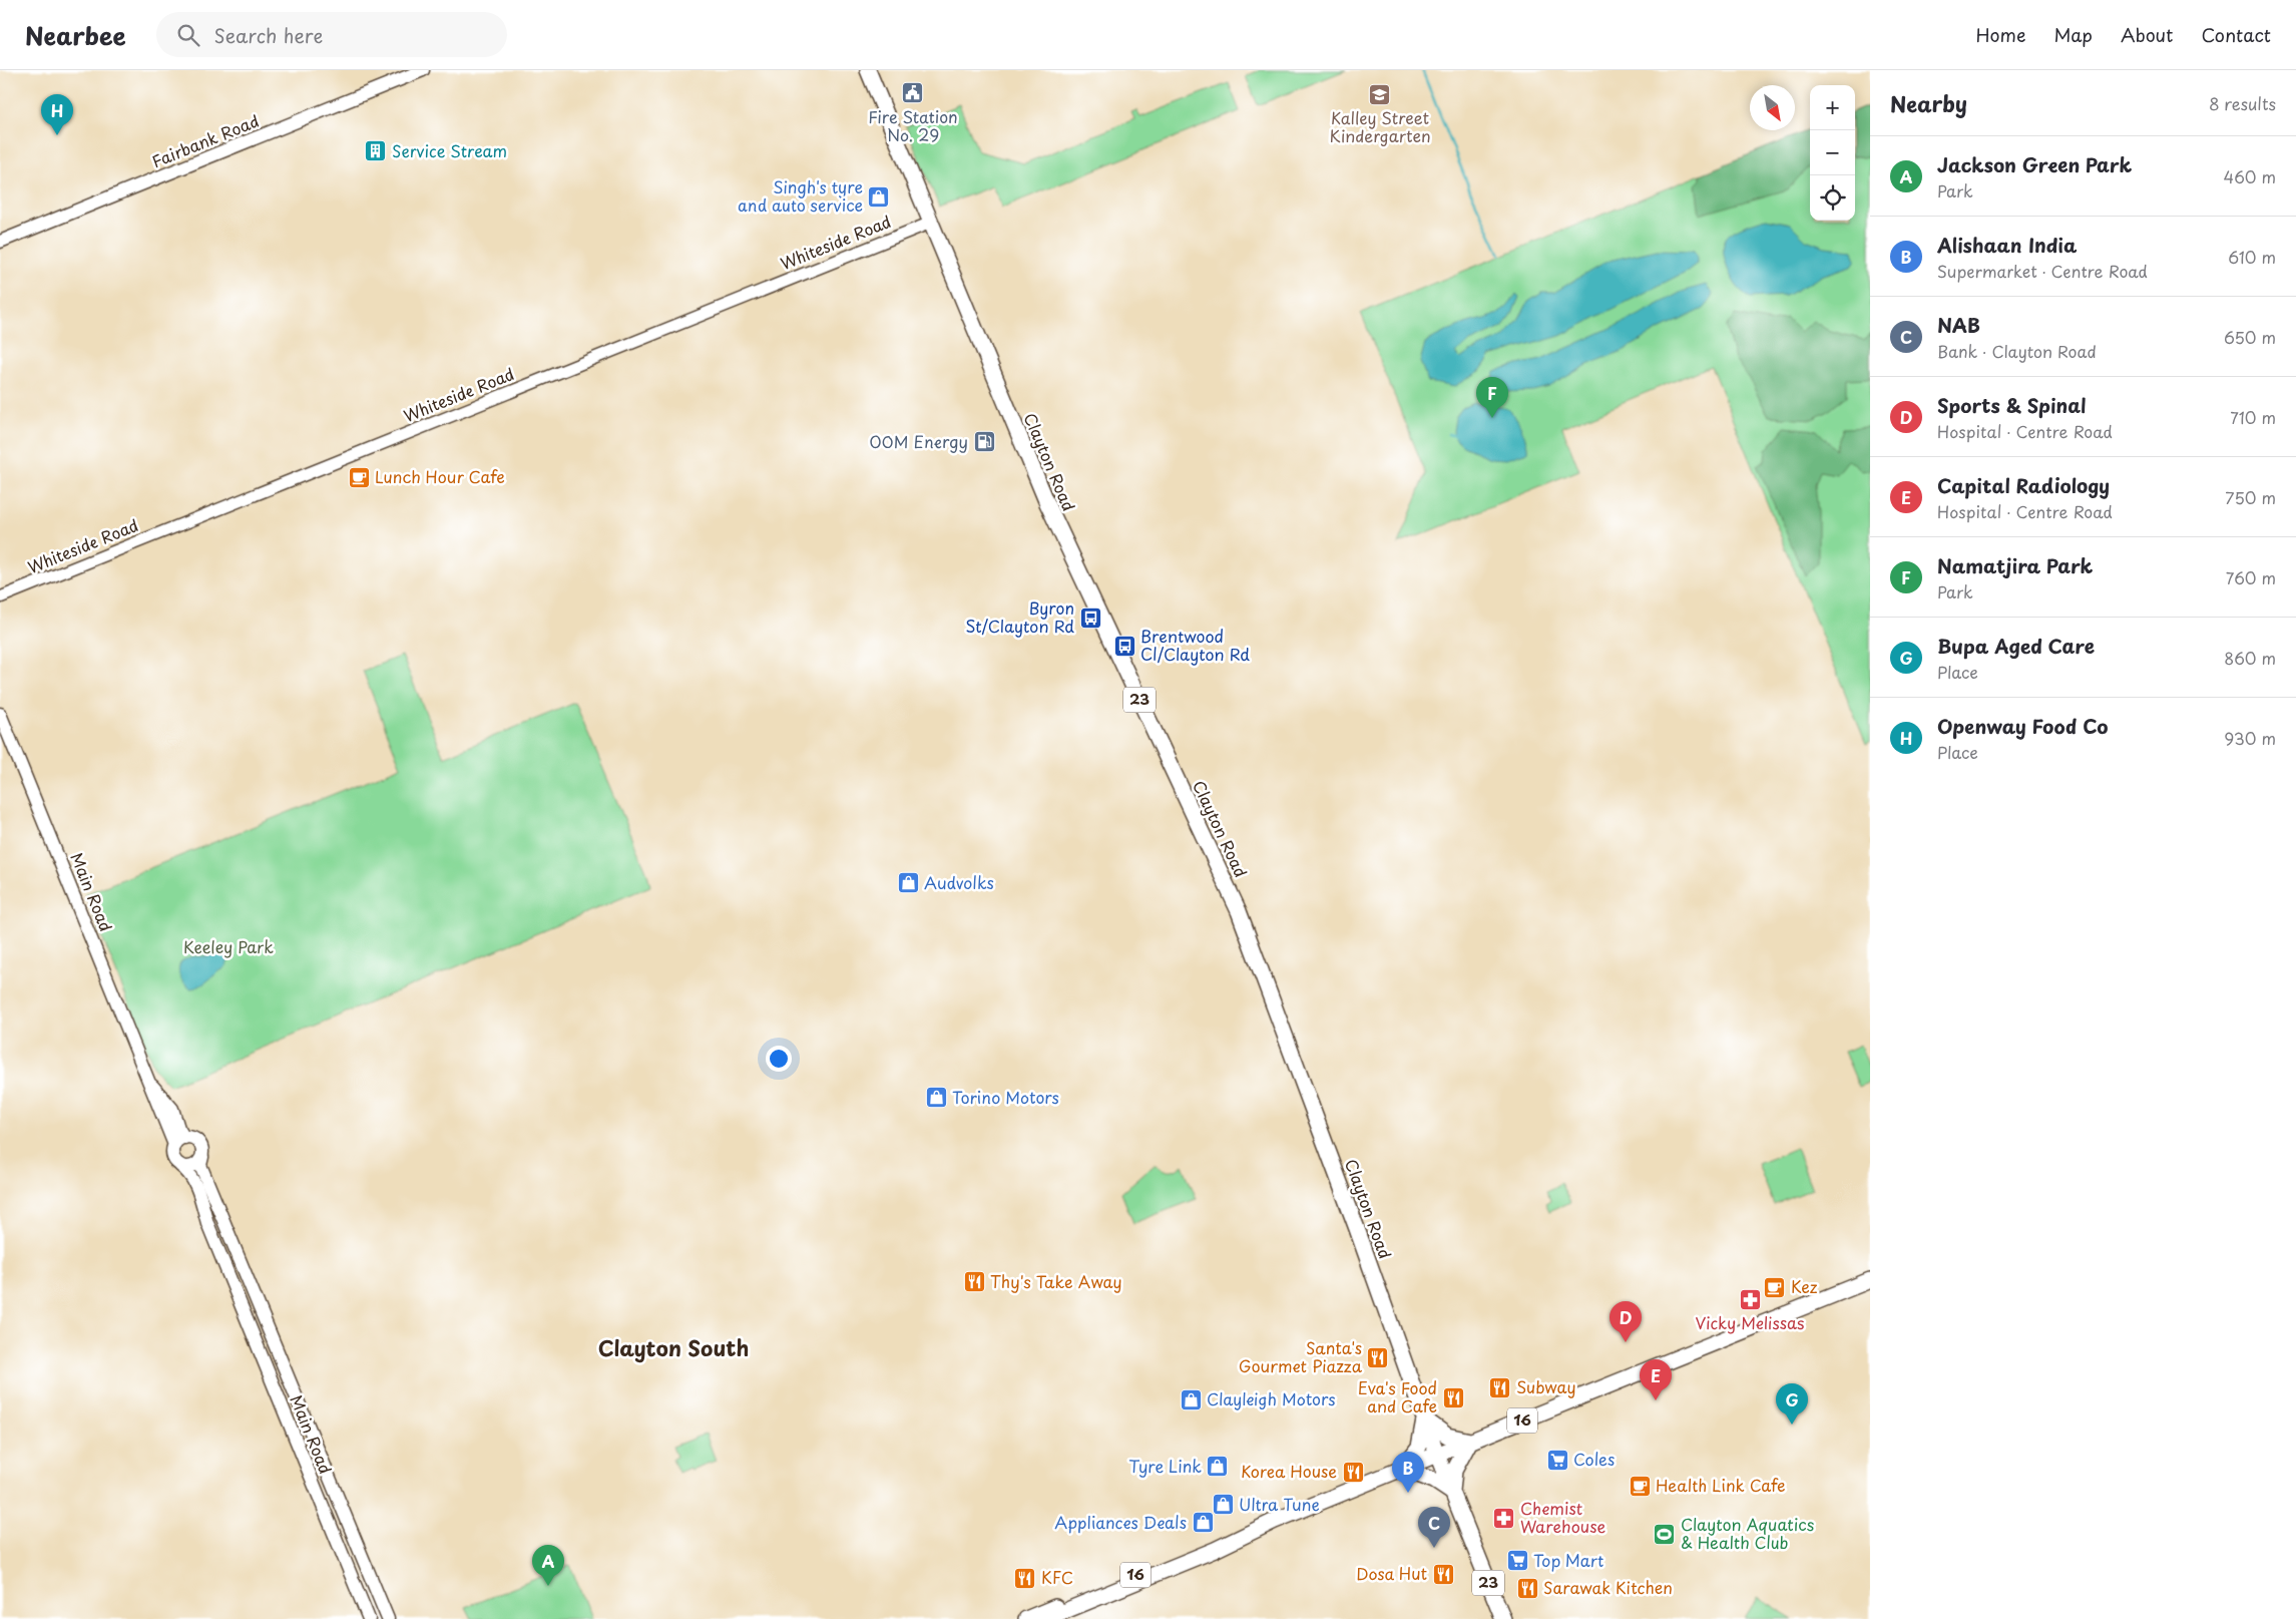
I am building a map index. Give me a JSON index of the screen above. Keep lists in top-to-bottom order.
{
  "streets": {
    "main road": [
      "Fairbank Road",
      "Clayton Road",
      "23",
      "Main Road",
      "16"
    ],
    "street": ["Whiteside Road"]
  },
  "crossings": [
    ["Whiteside Road", "Clayton Road"],
    ["Clayton Road", "16"]
  ],
  "districts": ["Clayton South"],
  "parks": ["Keeley Park"],
  "places": {
    "public building": ["Fire Station No. 29"],
    "school or university": ["Kalley Street Kindergarten"],
    "building": ["Service Stream"],
    "shop": [
      "Singh's tyre and auto service",
      "Audvolks",
      "Torino Motors",
      "Clayleigh Motors",
      "Tyre Link",
      "Ultra Tune",
      "Appliances Deals"
    ],
    "fuel station": ["OOM Energy"],
    "cafe": ["Lunch Hour Cafe", "Kez", "Health Link Cafe"],
    "bus stop": ["Byron St/Clayton Rd", "Brentwood Cl/Clayton Rd"],
    "restaurant": [
      "Thy's Take Away",
      "Santa's Gourmet Piazza",
      "Subway",
      "Eva's Food and Cafe",
      "Korea House",
      "Dosa Hut",
      "KFC",
      "Sarawak Kitchen"
    ],
    "pharmacy": ["Vicky Melissas", "Chemist Warehouse"],
    "supermarket": ["Coles", "Top Mart"],
    "sports": ["Clayton Aquatics & Health Club"]
  },
  "north": "bottom right",
  "page": {
    "header": "Nearbee",
    "search": "Search here",
    "nav": [
      "Home",
      "Map",
      "About",
      "Contact"
    ],
    "heading": ["Nearby", "8 results"],
    "map_buttons": ["+", "−"],
    "pins": [
      "H",
      "F",
      "D",
      "E",
      "G",
      "B",
      "C",
      "A"
    ],
    "list": [
      {
        "mark": "A",
        "name": "Jackson Green Park",
        "note": "Park",
        "value": "460 m"
      },
      {
        "mark": "B",
        "name": "Alishaan India",
        "note": "Supermarket · Centre Road",
        "value": "610 m"
      },
      {
        "mark": "C",
        "name": "NAB",
        "note": "Bank · Clayton Road",
        "value": "650 m"
      },
      {
        "mark": "D",
        "name": "Sports & Spinal",
        "note": "Hospital · Centre Road",
        "value": "710 m"
      },
      {
        "mark": "E",
        "name": "Capital Radiology",
        "note": "Hospital · Centre Road",
        "value": "750 m"
      },
      {
        "mark": "F",
        "name": "Namatjira Park",
        "note": "Park",
        "value": "760 m"
      },
      {
        "mark": "G",
        "name": "Bupa Aged Care",
        "note": "Place",
        "value": "860 m"
      },
      {
        "mark": "H",
        "name": "Openway Food Co",
        "note": "Place",
        "value": "930 m"
      }
    ]
  }
}
